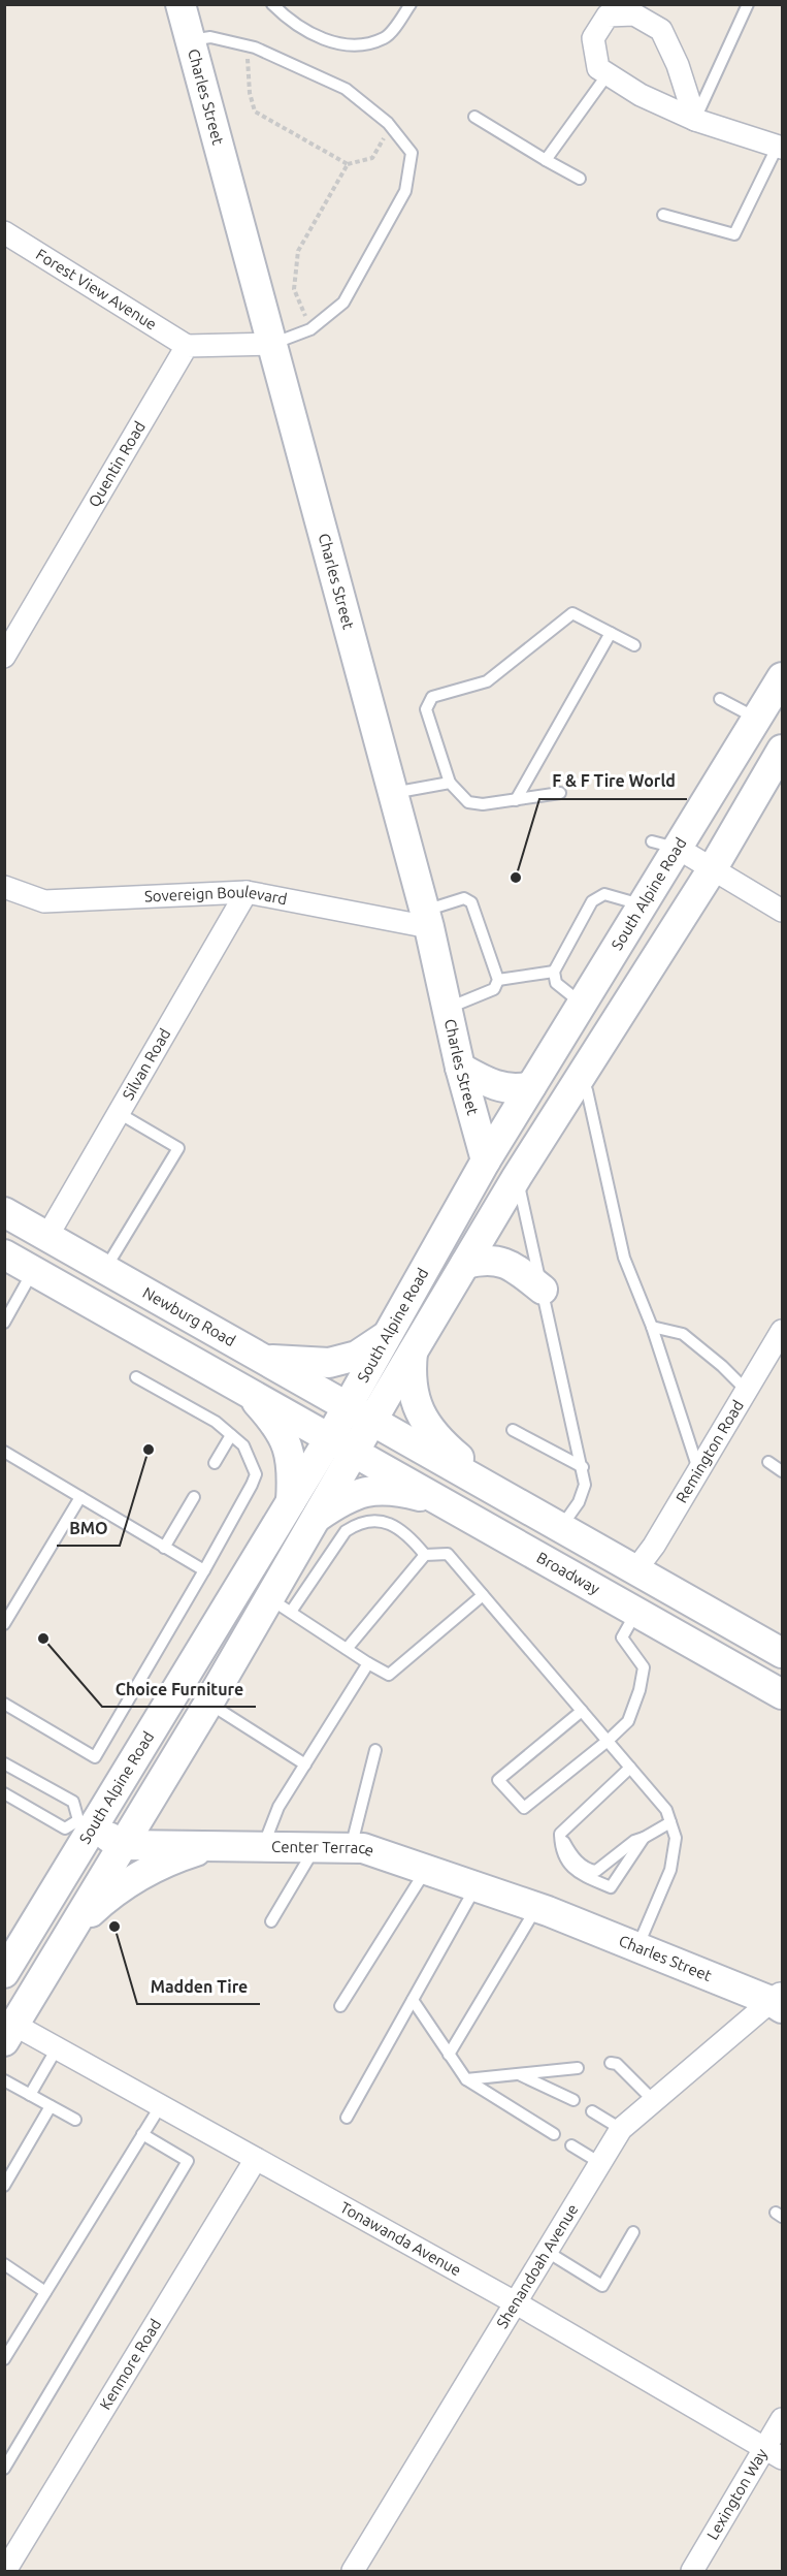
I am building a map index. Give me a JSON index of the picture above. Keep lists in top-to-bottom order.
{
  "streets": {
    "main road": [
      "Charles Street",
      "South Alpine Road",
      "Newburg Road",
      "Broadway",
      "Center Terrace"
    ],
    "street": [
      "Forest View Avenue",
      "Quentin Road",
      "Sovereign Boulevard",
      "Silvan Road",
      "Remington Road",
      "Tonawanda Avenue",
      "Shenandoah Avenue",
      "Kenmore Road",
      "Lexington Way"
    ]
  },
  "crossings": [
    ["Charles Street", "South Alpine Road"],
    ["Charles Street", "Sovereign Boulevard"],
    ["Charles Street", "Center Terrace"],
    ["Charles Street", "Shenandoah Avenue"],
    ["Forest View Avenue", "Quentin Road"],
    ["South Alpine Road", "Newburg Road"],
    ["South Alpine Road", "Broadway"],
    ["South Alpine Road", "Center Terrace"],
    ["South Alpine Road", "Tonawanda Avenue"],
    ["Sovereign Boulevard", "Silvan Road"],
    ["Silvan Road", "Newburg Road"],
    ["Tonawanda Avenue", "Shenandoah Avenue"],
    ["Tonawanda Avenue", "Kenmore Road"],
    ["Tonawanda Avenue", "Lexington Way"]
  ],
  "places": [
    "F & F Tire World",
    "BMO",
    "Choice Furniture",
    "Madden Tire"
  ]
}
